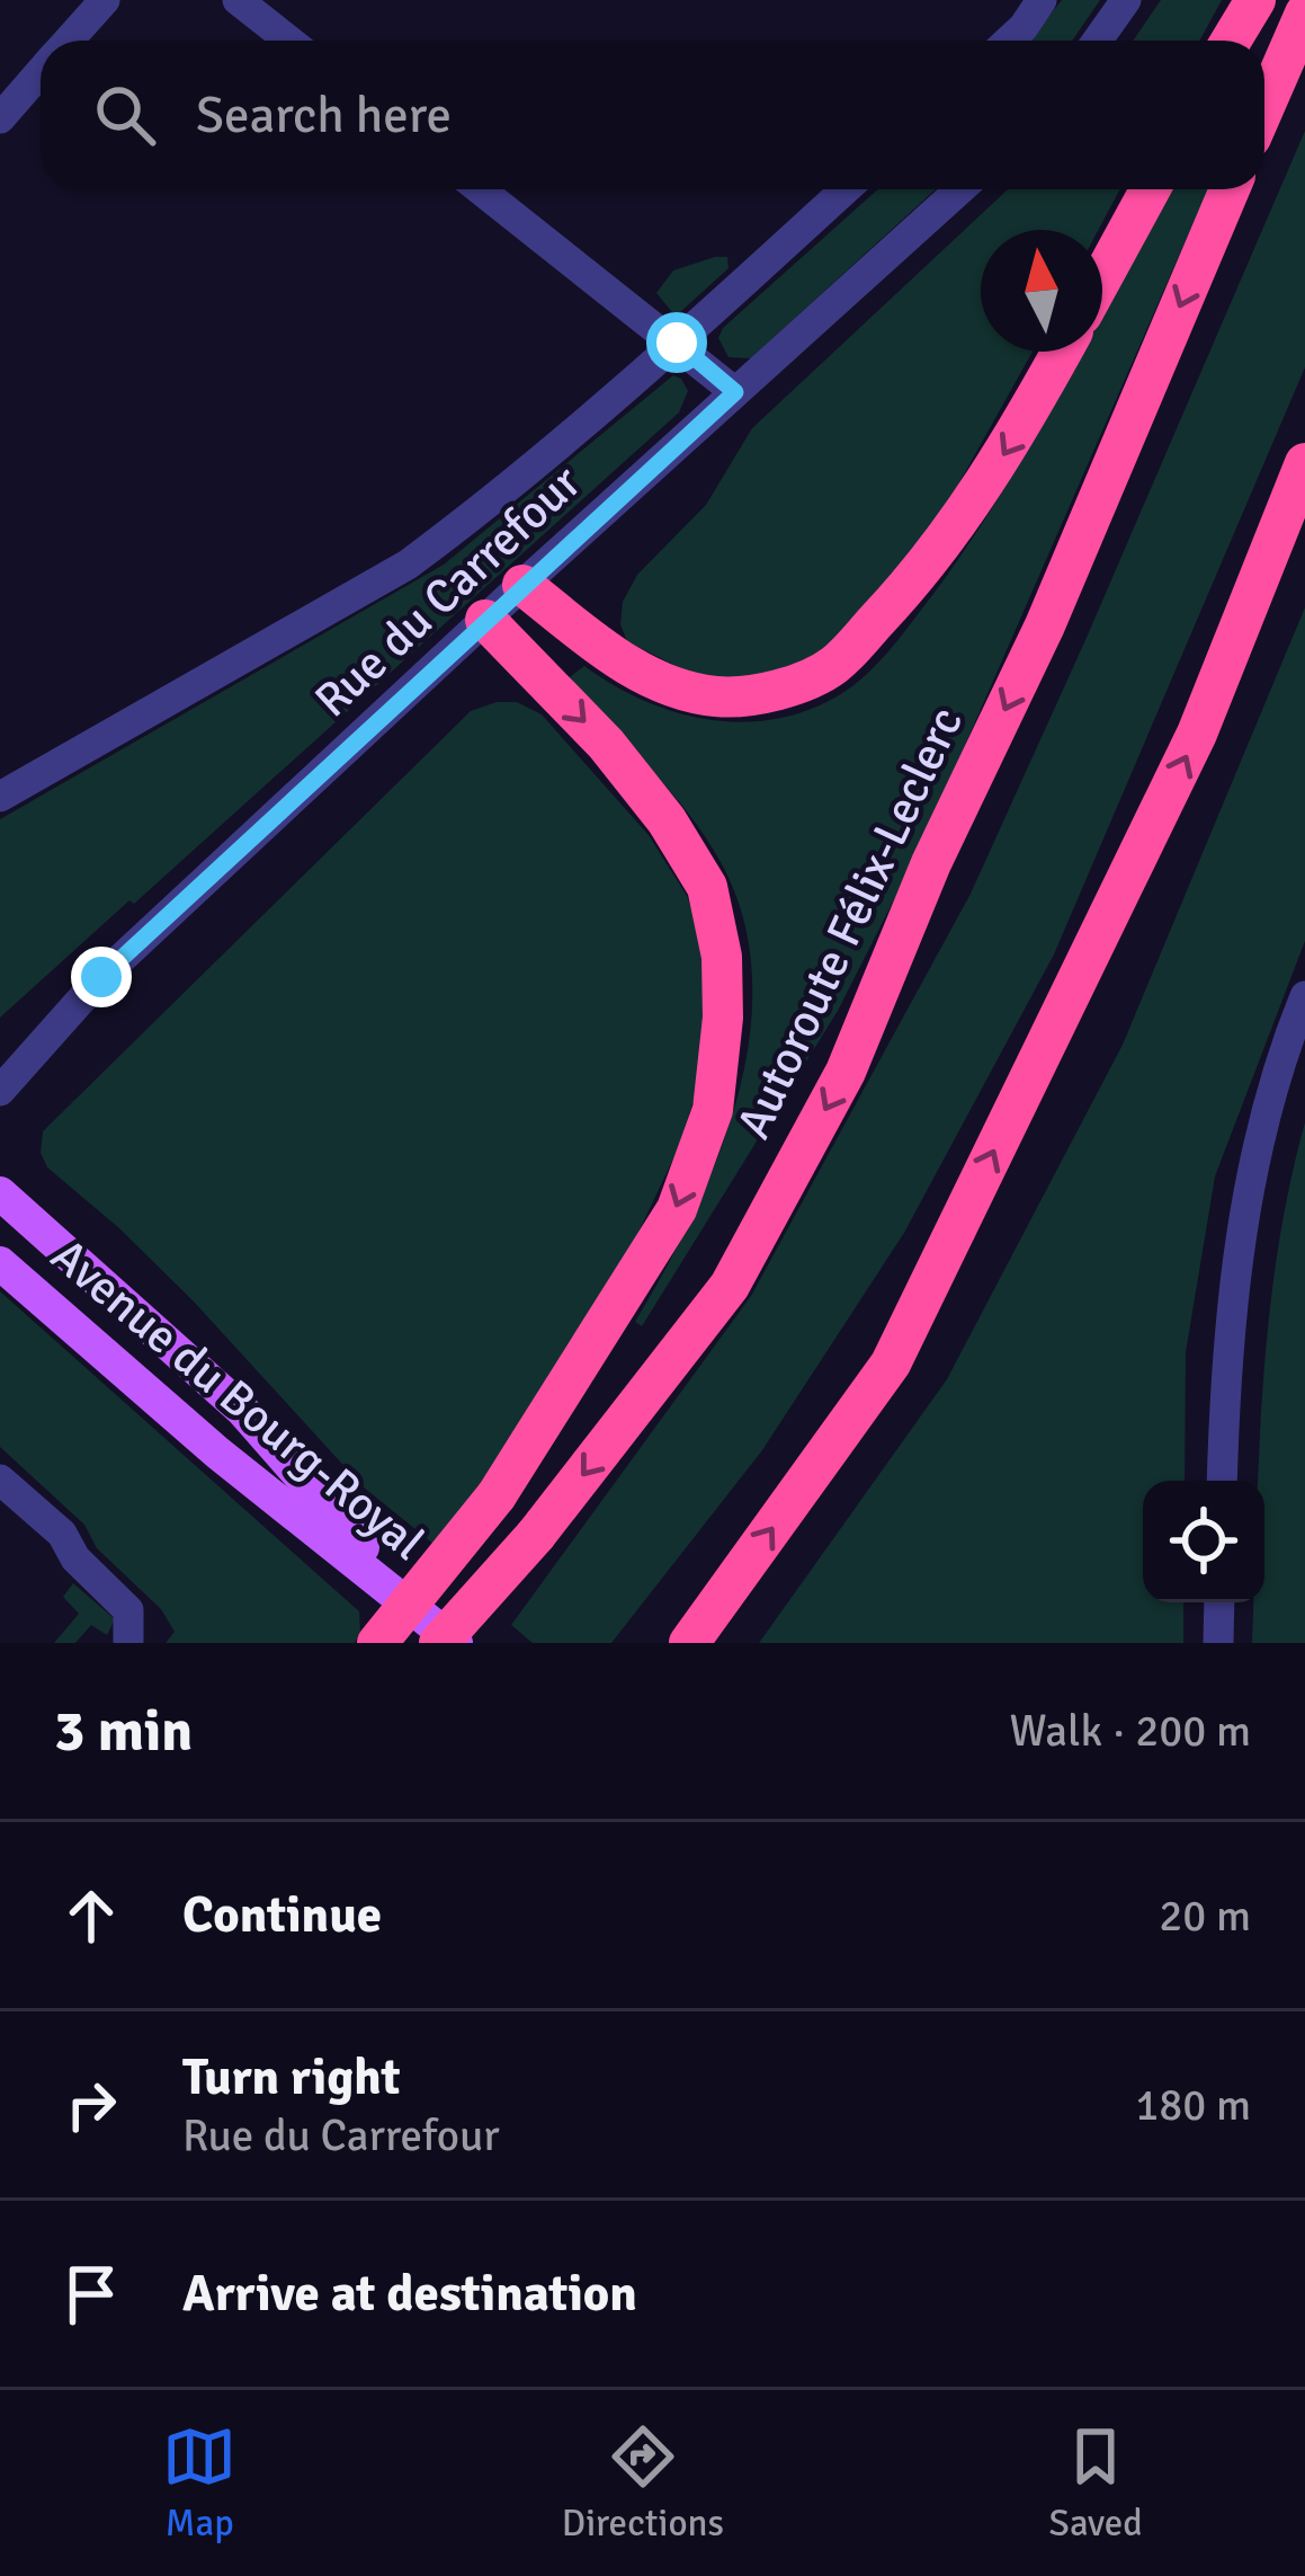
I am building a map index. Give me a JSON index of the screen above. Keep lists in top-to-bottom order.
{
  "streets": {
    "highway": ["Autoroute Félix-Leclerc"],
    "main road": ["Avenue du Bourg-Royal"],
    "street": ["Rue du Carrefour"]
  },
  "crossings": [
    ["Autoroute Félix-Leclerc", "Avenue du Bourg-Royal"]
  ],
  "north": "top",
  "page": {
    "search": "Search here",
    "heading": ["3 min", "Walk · 200 m"],
    "list": [
      ["Continue", "20 m"],
      ["Turn right", "Rue du Carrefour", "180 m"],
      "Arrive at destination"
    ],
    "nav": ["Map", "Directions", "Saved"]
  }
}
